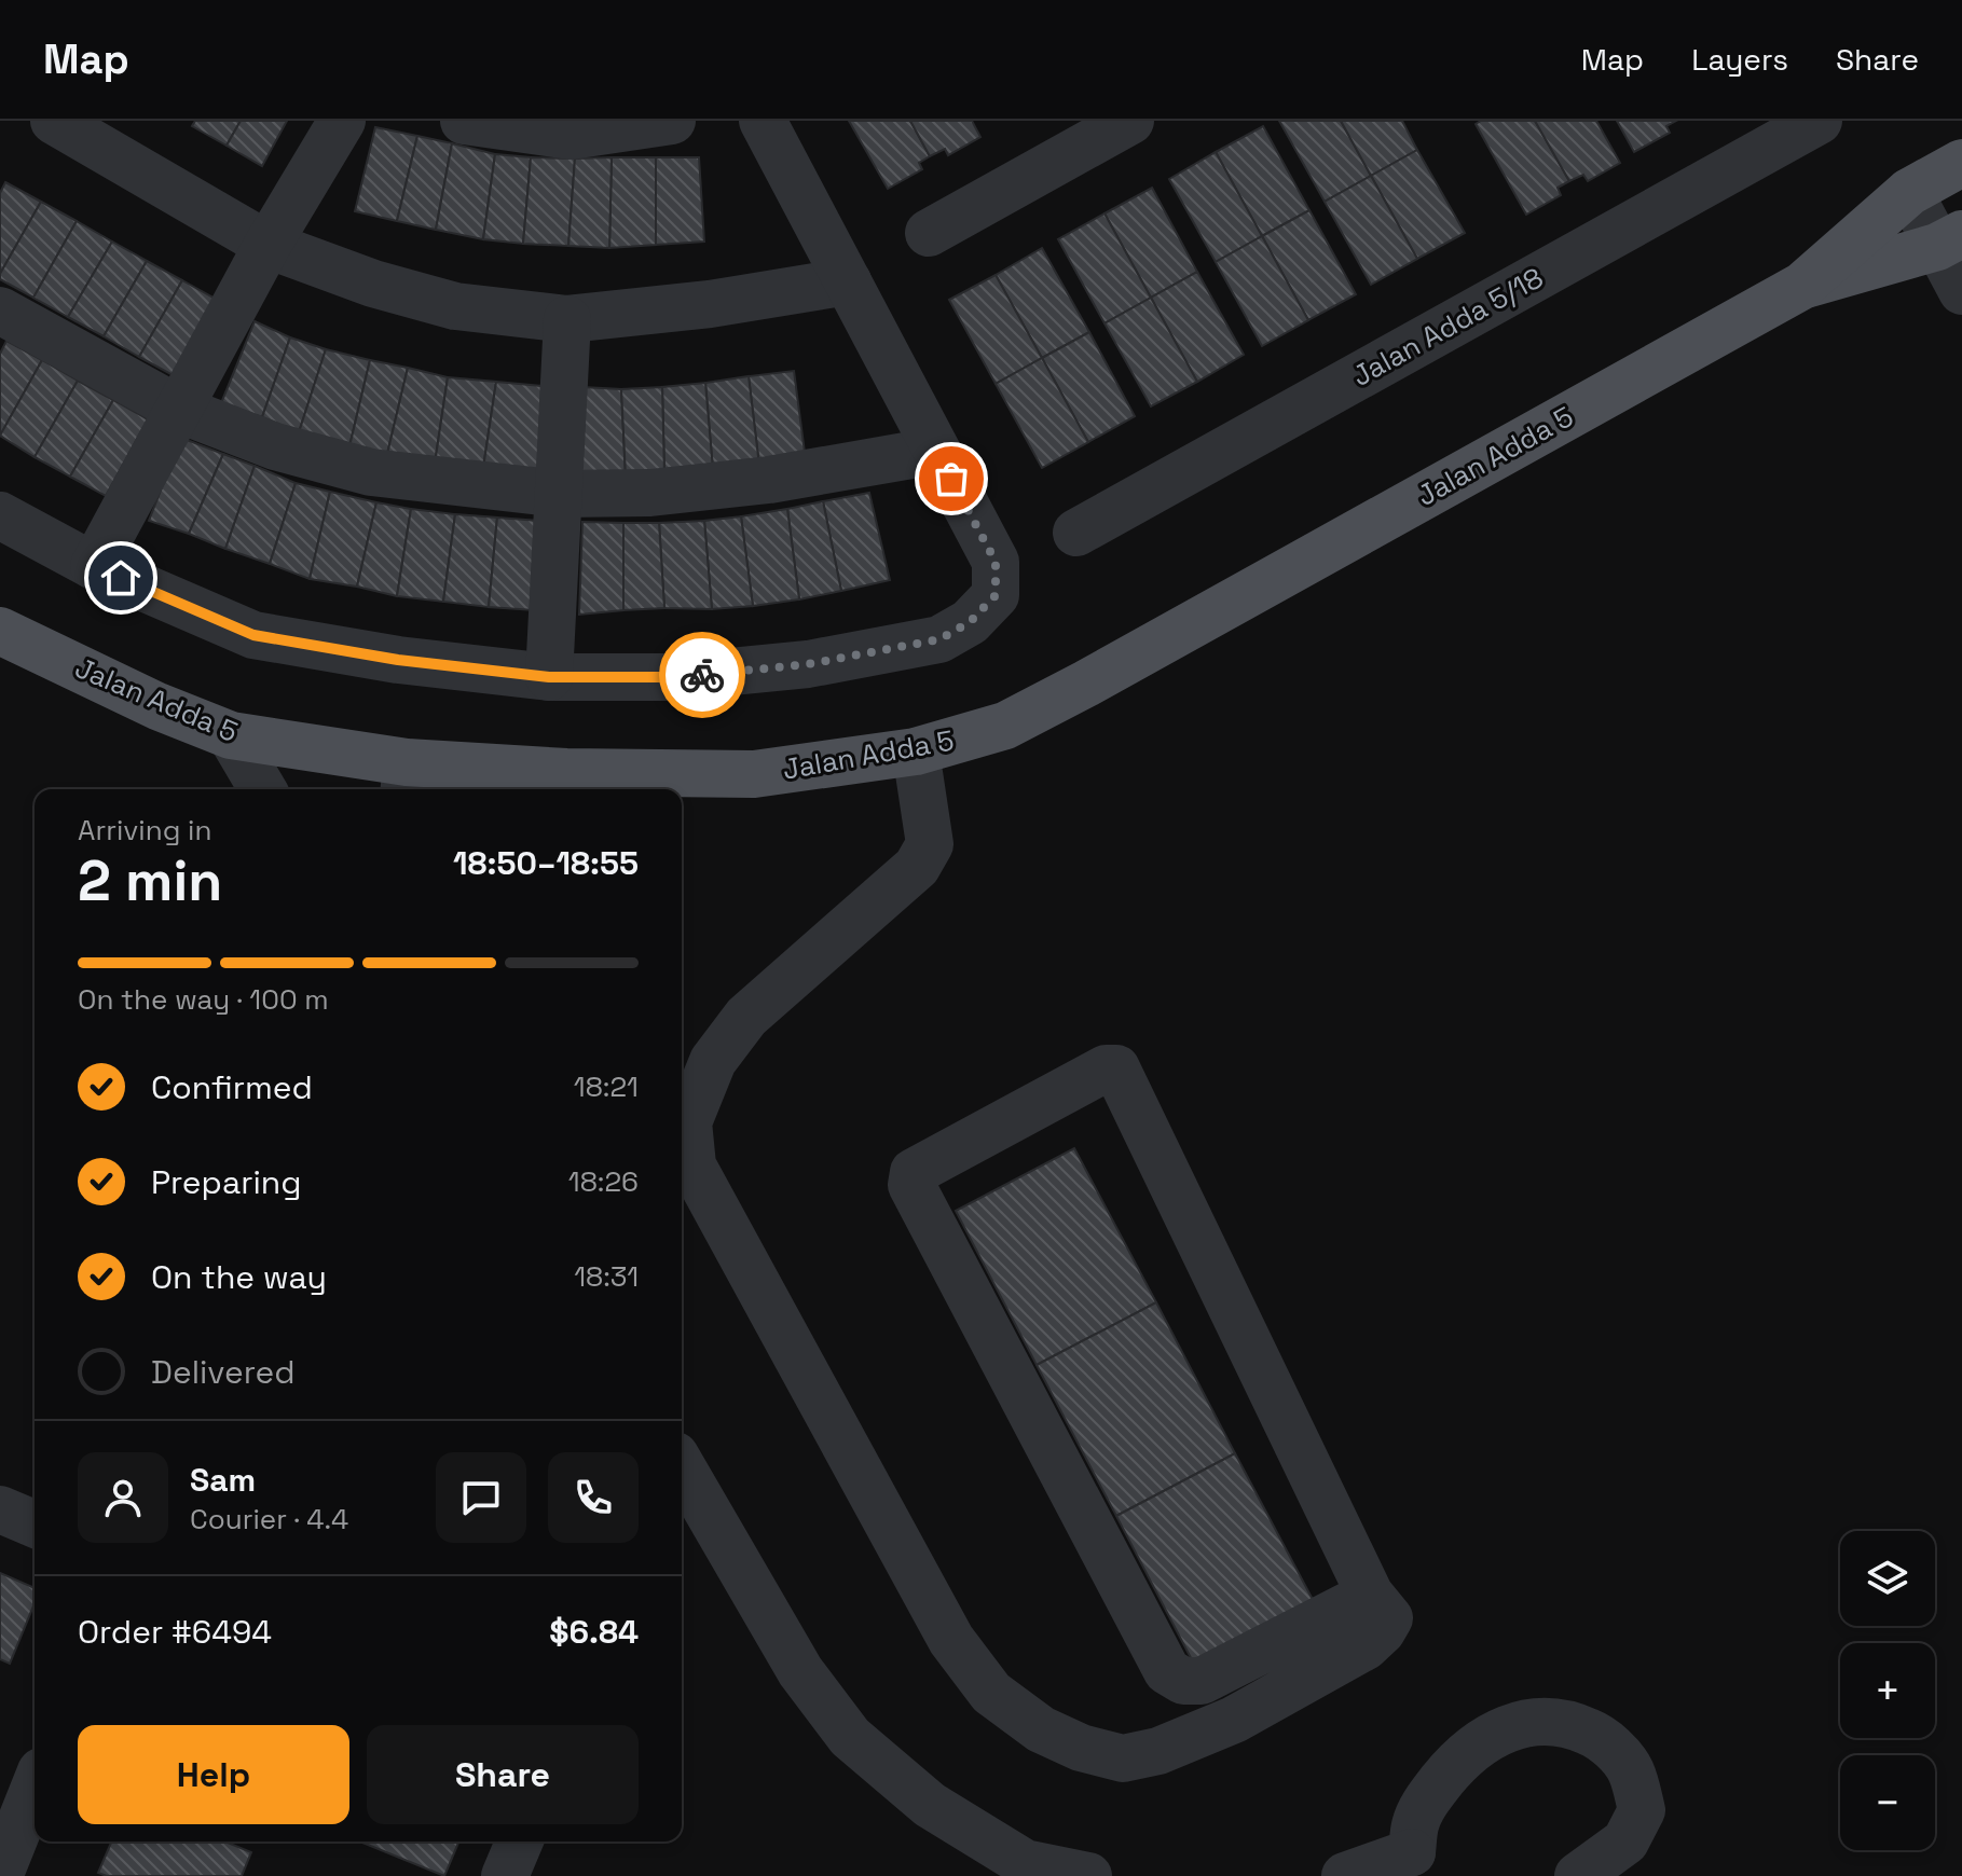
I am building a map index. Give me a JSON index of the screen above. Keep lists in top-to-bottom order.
{
  "streets": {
    "main road": ["Jalan Adda 5"],
    "street": ["Jalan Adda 5/18"]
  },
  "page": {
    "header": "Map",
    "nav": ["Map", "Layers", "Share"],
    "heading": ["2 min", "Arriving in", "18:50–18:55"],
    "panel": [
      "Sam",
      "Courier · 4.4",
      "Order #6494",
      "$6.84"
    ],
    "bar": "On the way · 100 m",
    "list": [
      ["Confirmed", "18:21"],
      ["Preparing", "18:26"],
      ["On the way", "18:31"],
      "Delivered"
    ],
    "map_buttons": ["+", "−"],
    "buttons": ["Help", "Share"]
  }
}
